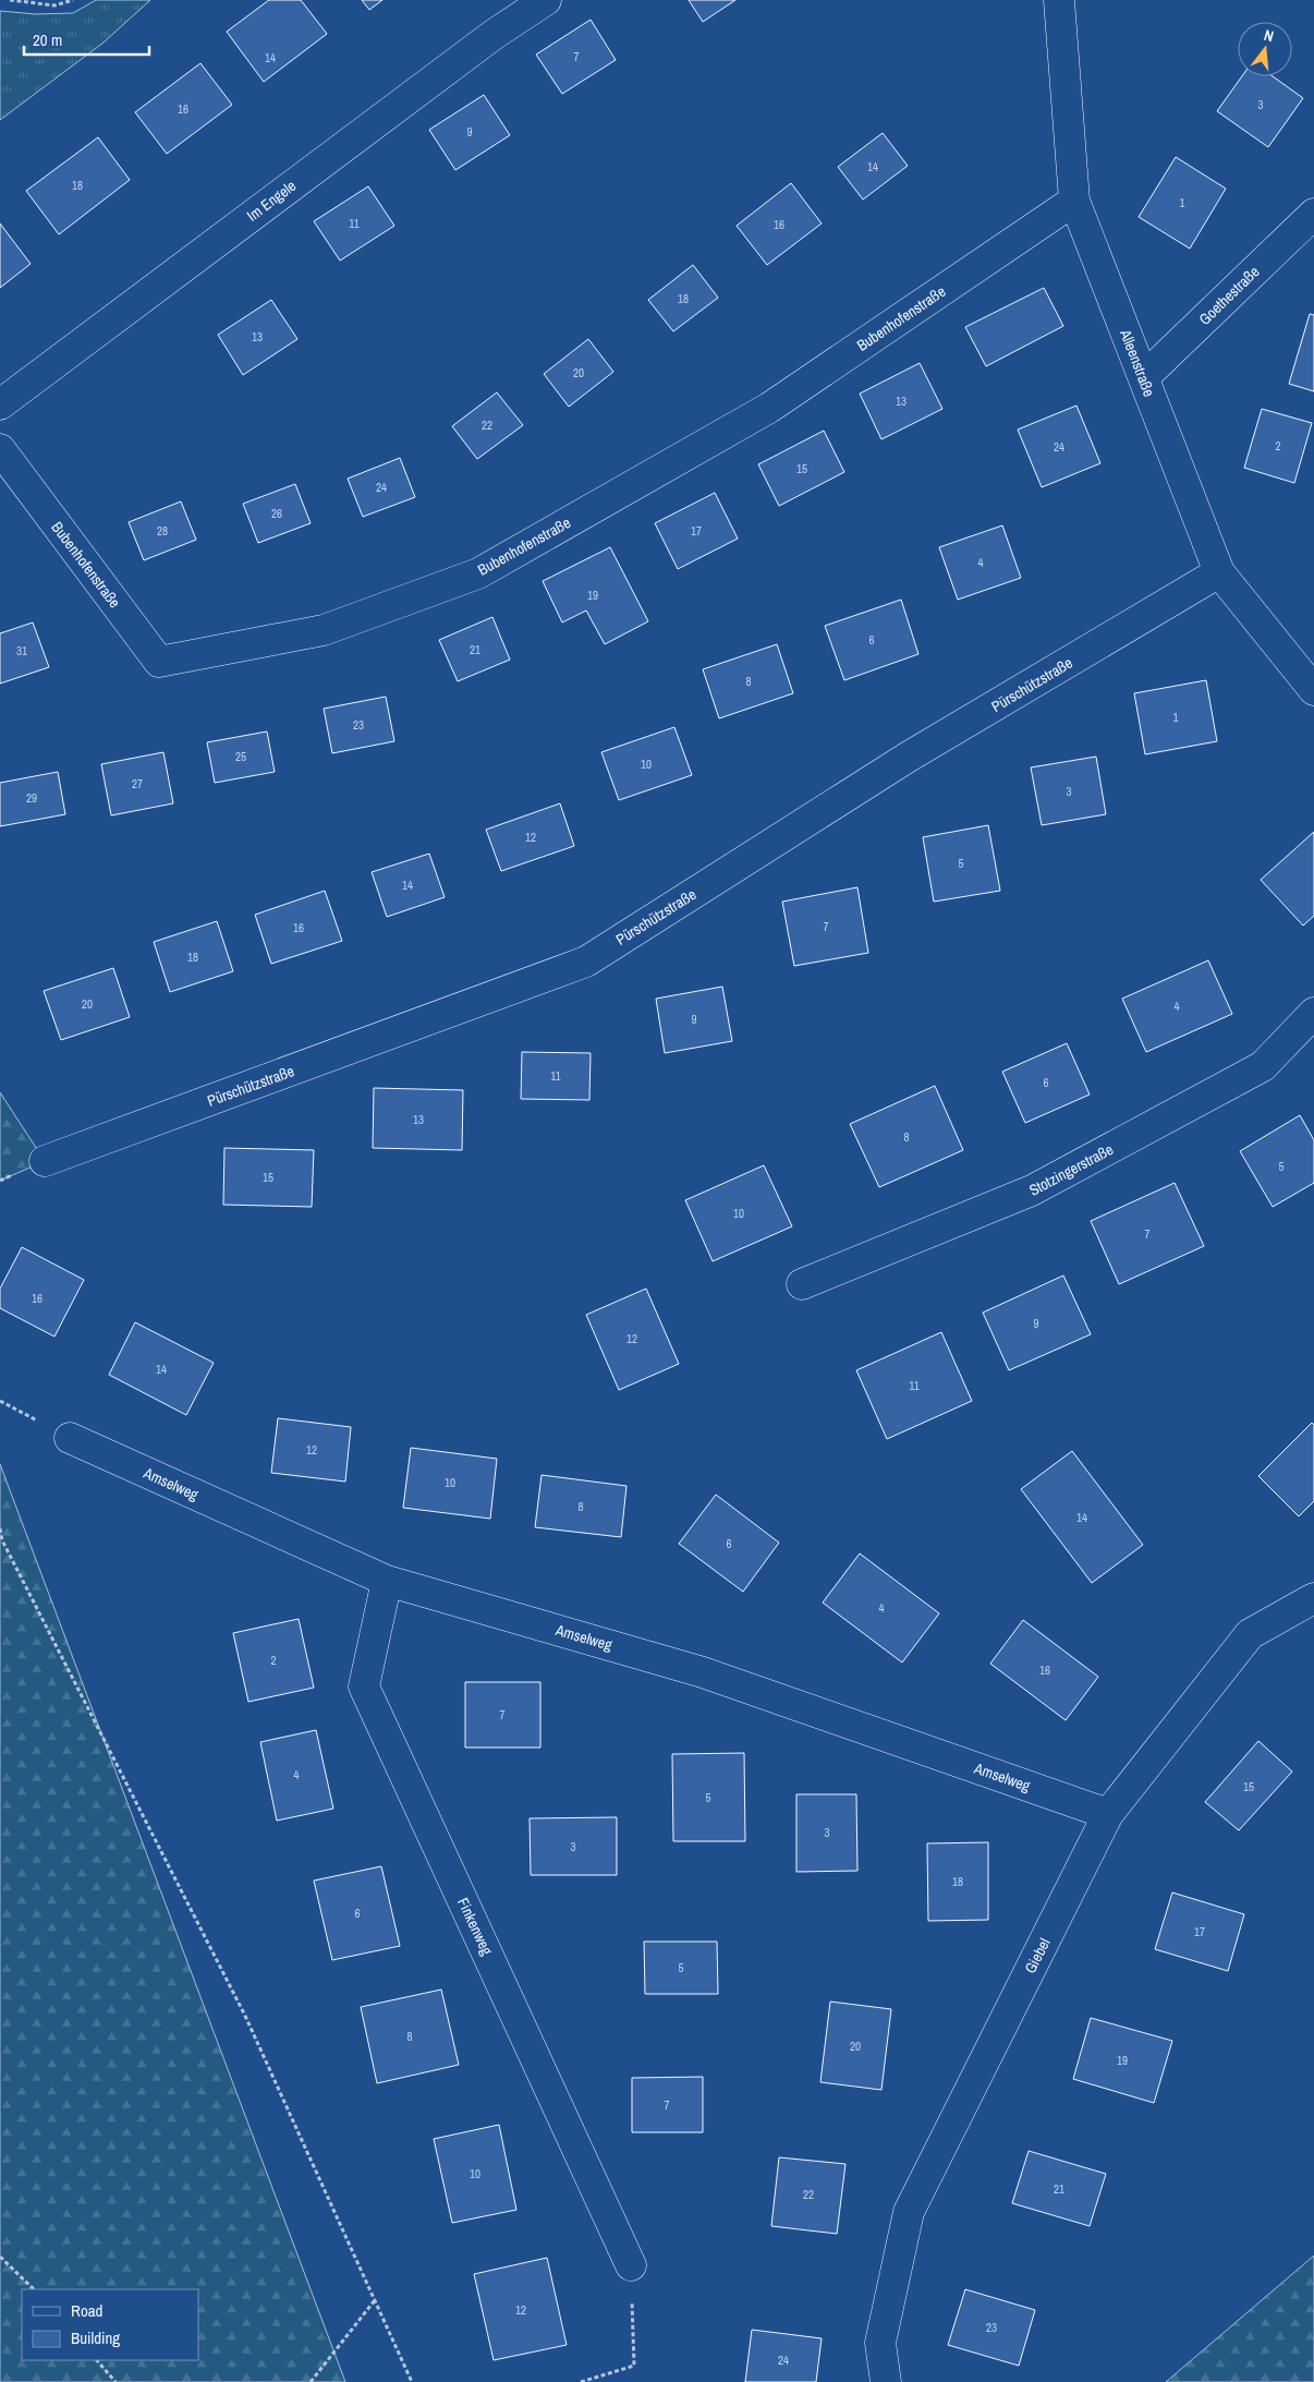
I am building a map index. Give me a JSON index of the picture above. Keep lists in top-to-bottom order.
{
  "streets": {
    "street": [
      "Im Engele",
      "Goethestraße",
      "Bubenhofenstraße",
      "Alleenstraße",
      "Pürschützstraße",
      "Stotzingerstraße",
      "Amselweg",
      "Finkenweg",
      "Giebel"
    ]
  },
  "crossings": [
    ["Goethestraße", "Alleenstraße"],
    ["Bubenhofenstraße", "Alleenstraße"],
    ["Alleenstraße", "Pürschützstraße"],
    ["Amselweg", "Finkenweg"],
    ["Amselweg", "Giebel"]
  ],
  "house_numbers": [
    "7",
    "14",
    "3",
    "16",
    "9",
    "14",
    "18",
    "1",
    "11",
    "16",
    "18",
    "13",
    "20",
    "13",
    "22",
    "2",
    "24",
    "15",
    "24",
    "26",
    "28",
    "17",
    "4",
    "19",
    "6",
    "21",
    "31",
    "8",
    "1",
    "23",
    "25",
    "10",
    "27",
    "3",
    "29",
    "12",
    "5",
    "14",
    "7",
    "16",
    "18",
    "20",
    "4",
    "9",
    "11",
    "6",
    "13",
    "8",
    "5",
    "15",
    "10",
    "7",
    "16",
    "9",
    "12",
    "14",
    "11",
    "12",
    "10",
    "8",
    "14",
    "6",
    "4",
    "2",
    "16",
    "7",
    "4",
    "15",
    "5",
    "3",
    "3",
    "18",
    "6",
    "17",
    "5",
    "8",
    "20",
    "19",
    "7",
    "10",
    "21",
    "22",
    "12",
    "23",
    "24"
  ],
  "legend": ["Road", "Building"],
  "scale_bar": "20 m",
  "north": "top"
}
